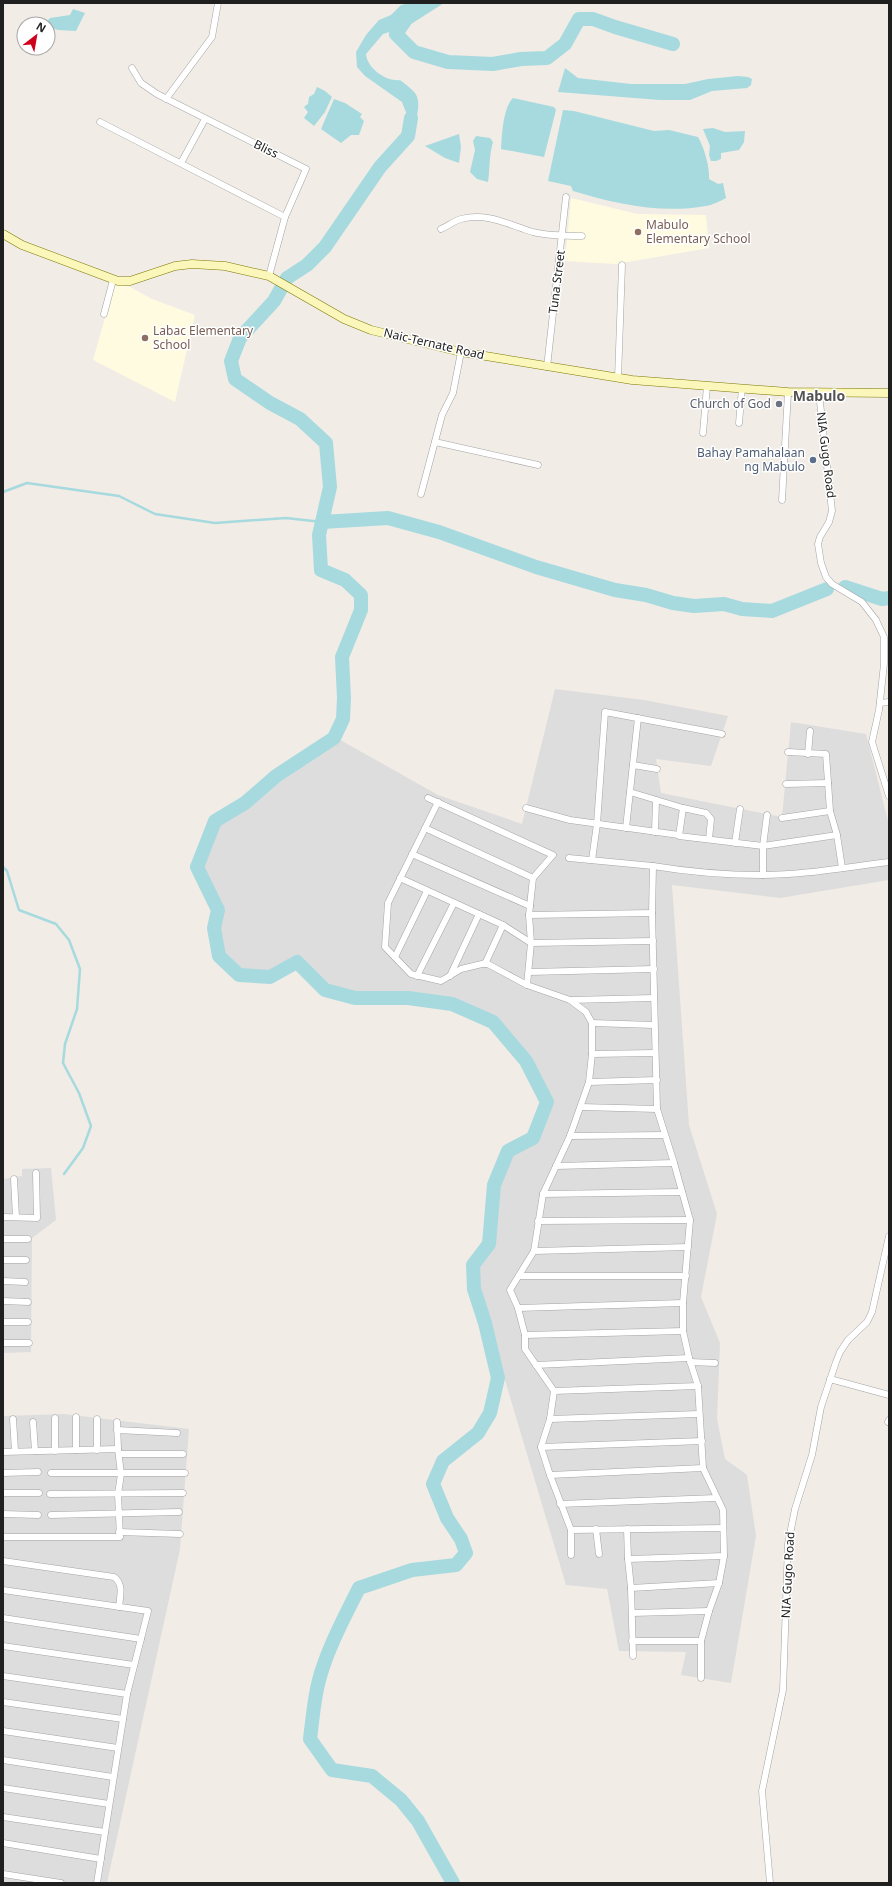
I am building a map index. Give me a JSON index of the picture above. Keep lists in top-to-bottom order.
{
  "streets": {
    "main road": ["Naic-Ternate Road"],
    "street": ["Bliss", "Tuna Street", "NIA Gugo Road"]
  },
  "crossings": [
    ["Bliss", "Naic-Ternate Road"],
    ["Tuna Street", "Naic-Ternate Road"],
    ["Naic-Ternate Road", "NIA Gugo Road"]
  ],
  "districts": ["Mabulo"],
  "places": [
    "Mabulo Elementary School",
    "Labac Elementary School",
    "Church of God",
    "Bahay Pamahalaan ng Mabulo"
  ],
  "north": "top right"
}
